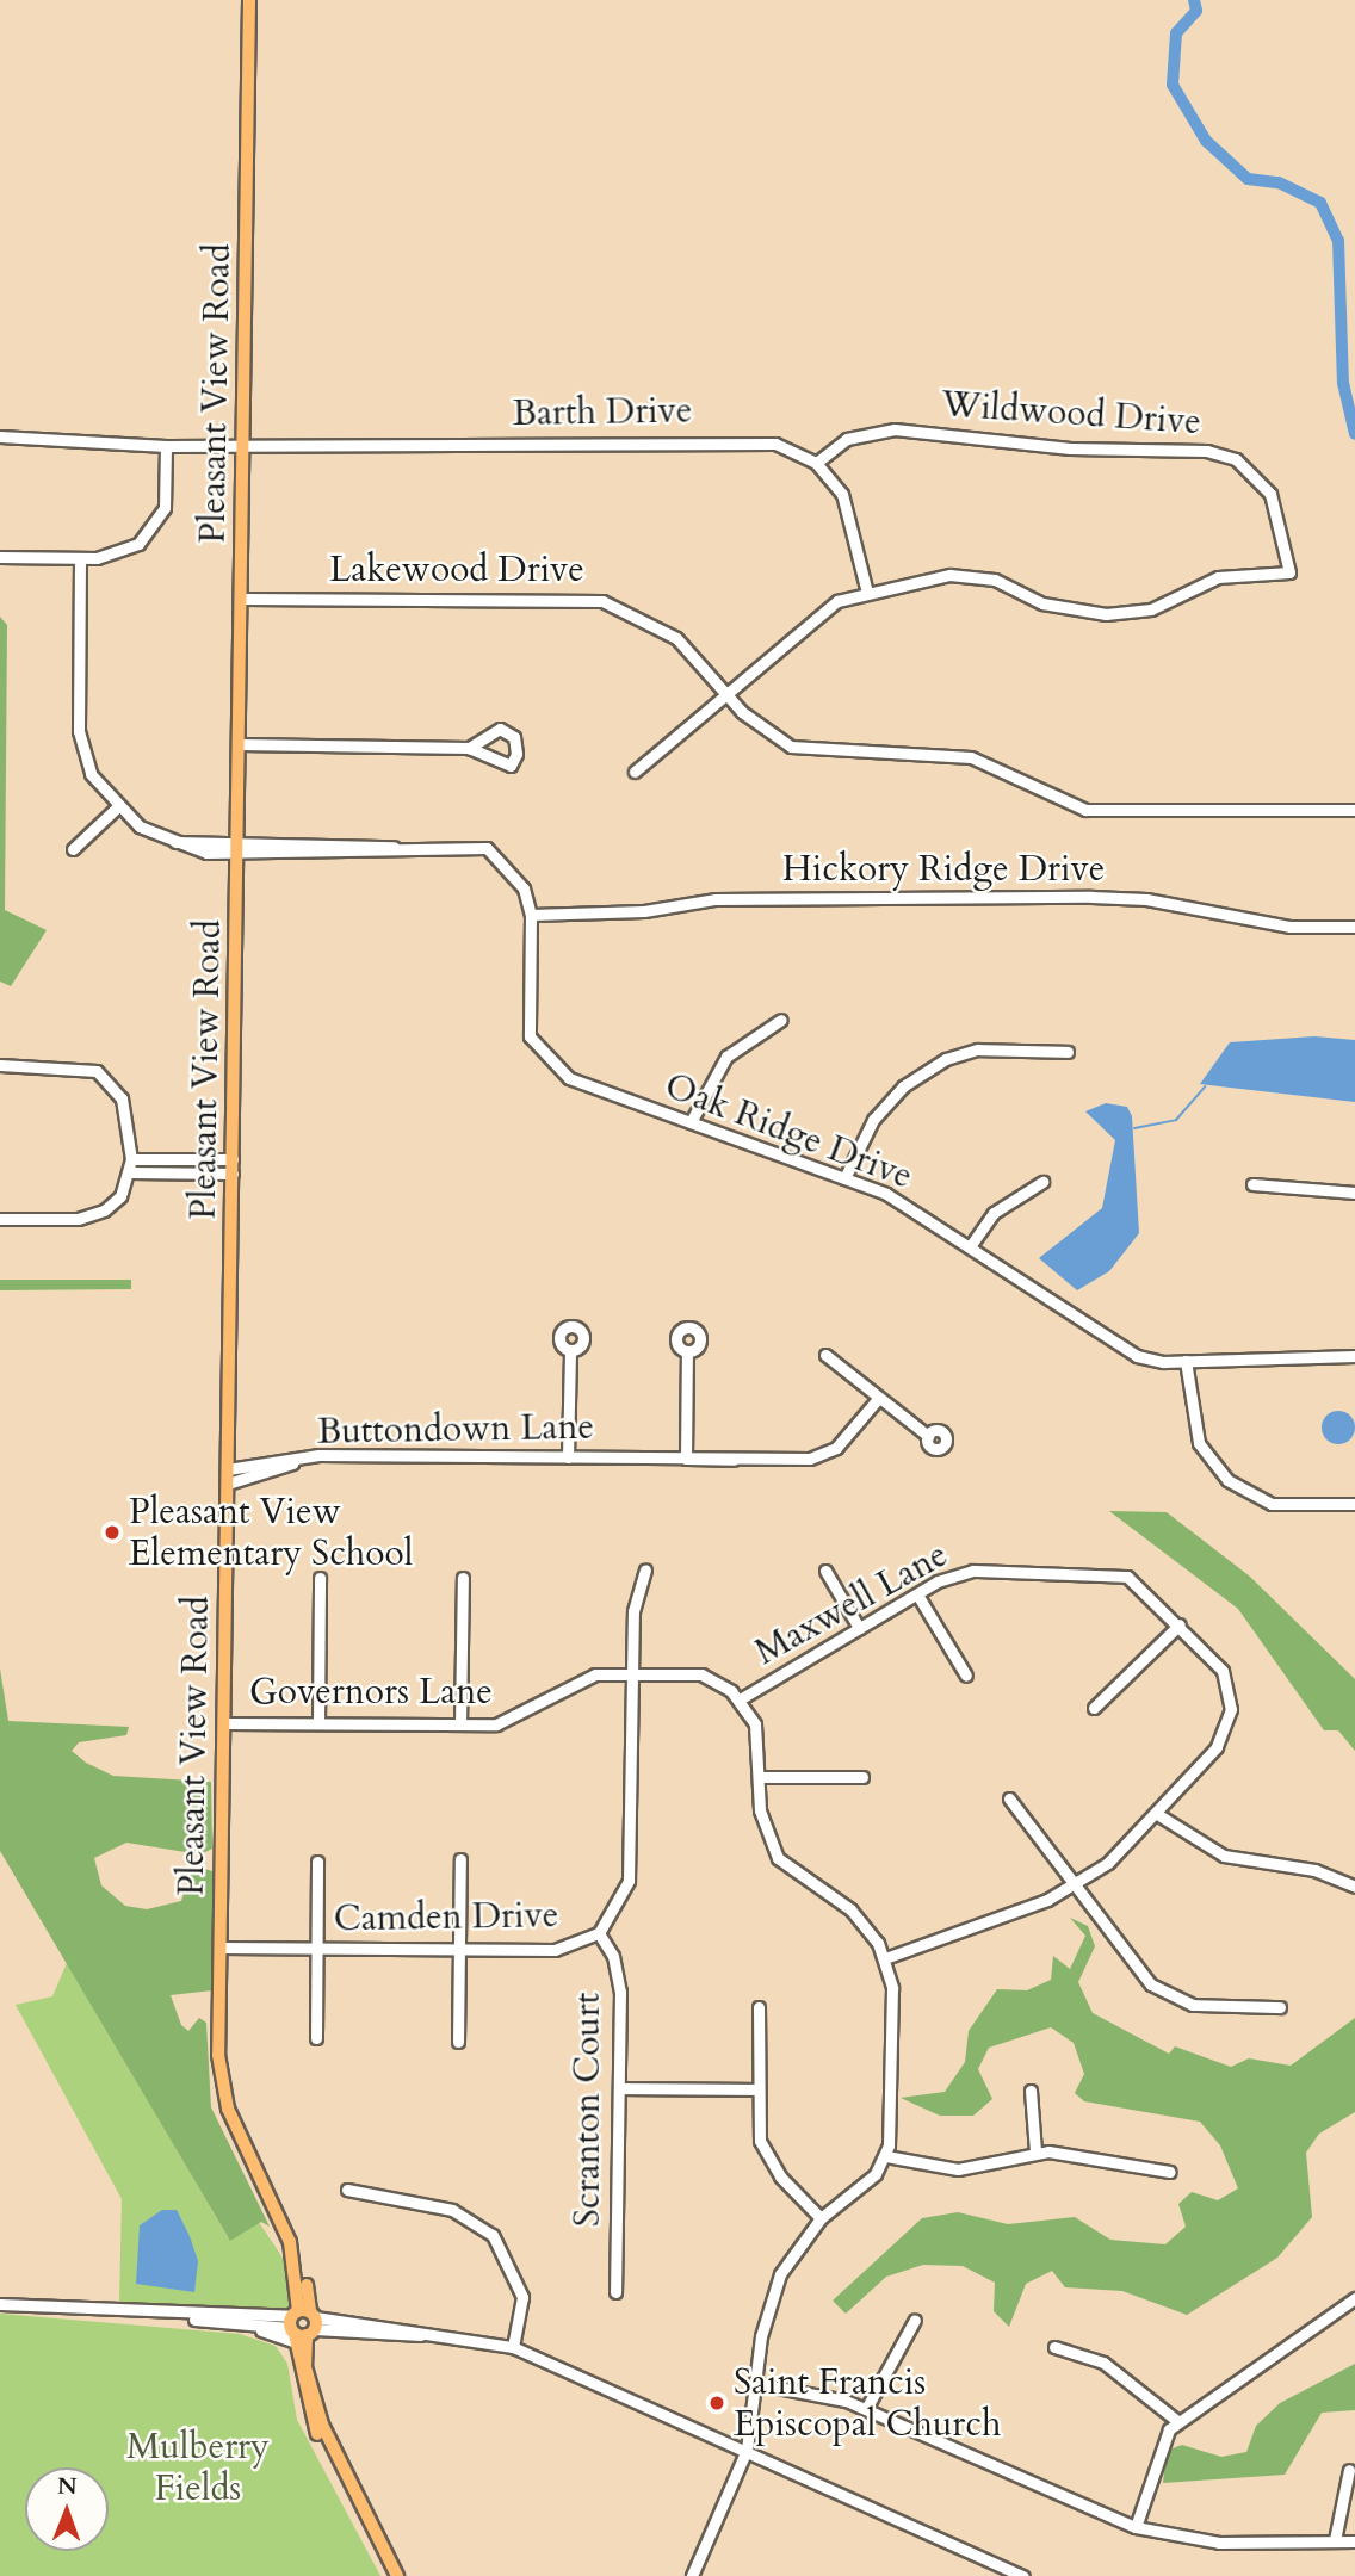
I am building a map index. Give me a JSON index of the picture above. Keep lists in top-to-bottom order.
{
  "streets": {
    "main road": ["Pleasant View Road"],
    "street": [
      "Barth Drive",
      "Wildwood Drive",
      "Lakewood Drive",
      "Hickory Ridge Drive",
      "Oak Ridge Drive",
      "Buttondown Lane",
      "Maxwell Lane",
      "Governors Lane",
      "Camden Drive",
      "Scranton Court"
    ]
  },
  "crossings": [
    ["Pleasant View Road", "Barth Drive"],
    ["Pleasant View Road", "Lakewood Drive"],
    ["Pleasant View Road", "Oak Ridge Drive"],
    ["Pleasant View Road", "Buttondown Lane"],
    ["Pleasant View Road", "Governors Lane"],
    ["Pleasant View Road", "Camden Drive"],
    ["Barth Drive", "Wildwood Drive"],
    ["Wildwood Drive", "Lakewood Drive"],
    ["Hickory Ridge Drive", "Oak Ridge Drive"],
    ["Maxwell Lane", "Governors Lane"],
    ["Governors Lane", "Camden Drive"],
    ["Camden Drive", "Scranton Court"]
  ],
  "parks": ["Mulberry Fields"],
  "places": ["Pleasant View Elementary School", "Saint Francis Episcopal Church"],
  "north": "top"
}
